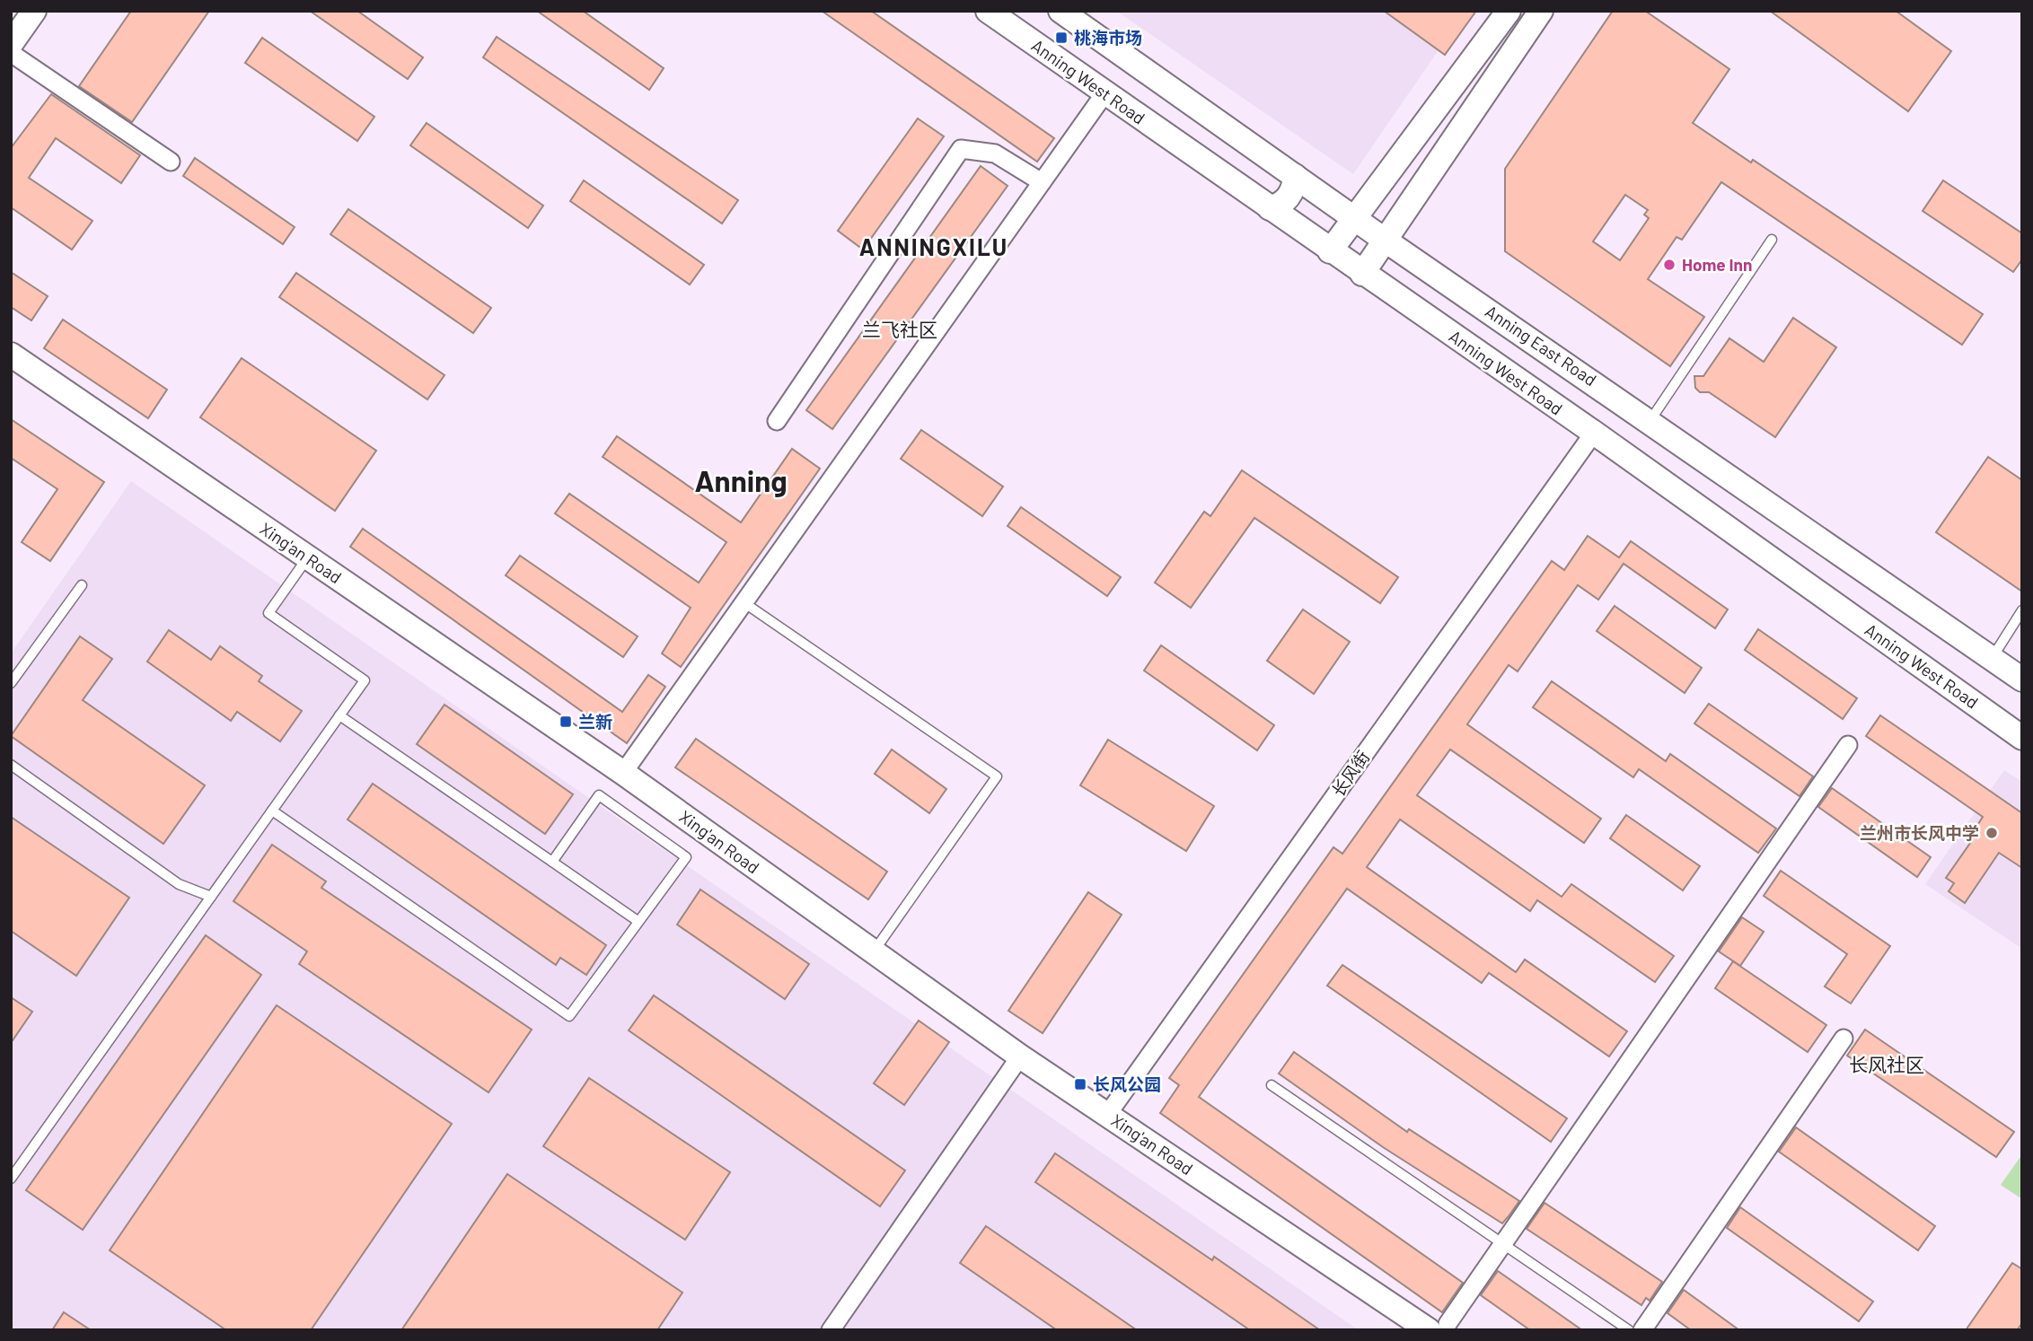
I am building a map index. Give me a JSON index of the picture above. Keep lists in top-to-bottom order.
{
  "streets": {
    "main road": ["Anning West Road", "Anning East Road", "Xing'an Road"],
    "street": ["长风街"]
  },
  "crossings": [
    ["Anning West Road", "长风街"],
    ["Xing'an Road", "长风街"]
  ],
  "districts": [
    "ANNINGXILU",
    "兰飞社区",
    "Anning",
    "长风社区"
  ],
  "places": {
    "transit": ["桃海市场", "兰新", "长风公园"],
    "other": ["Home Inn", "兰州市长风中学"]
  }
}
